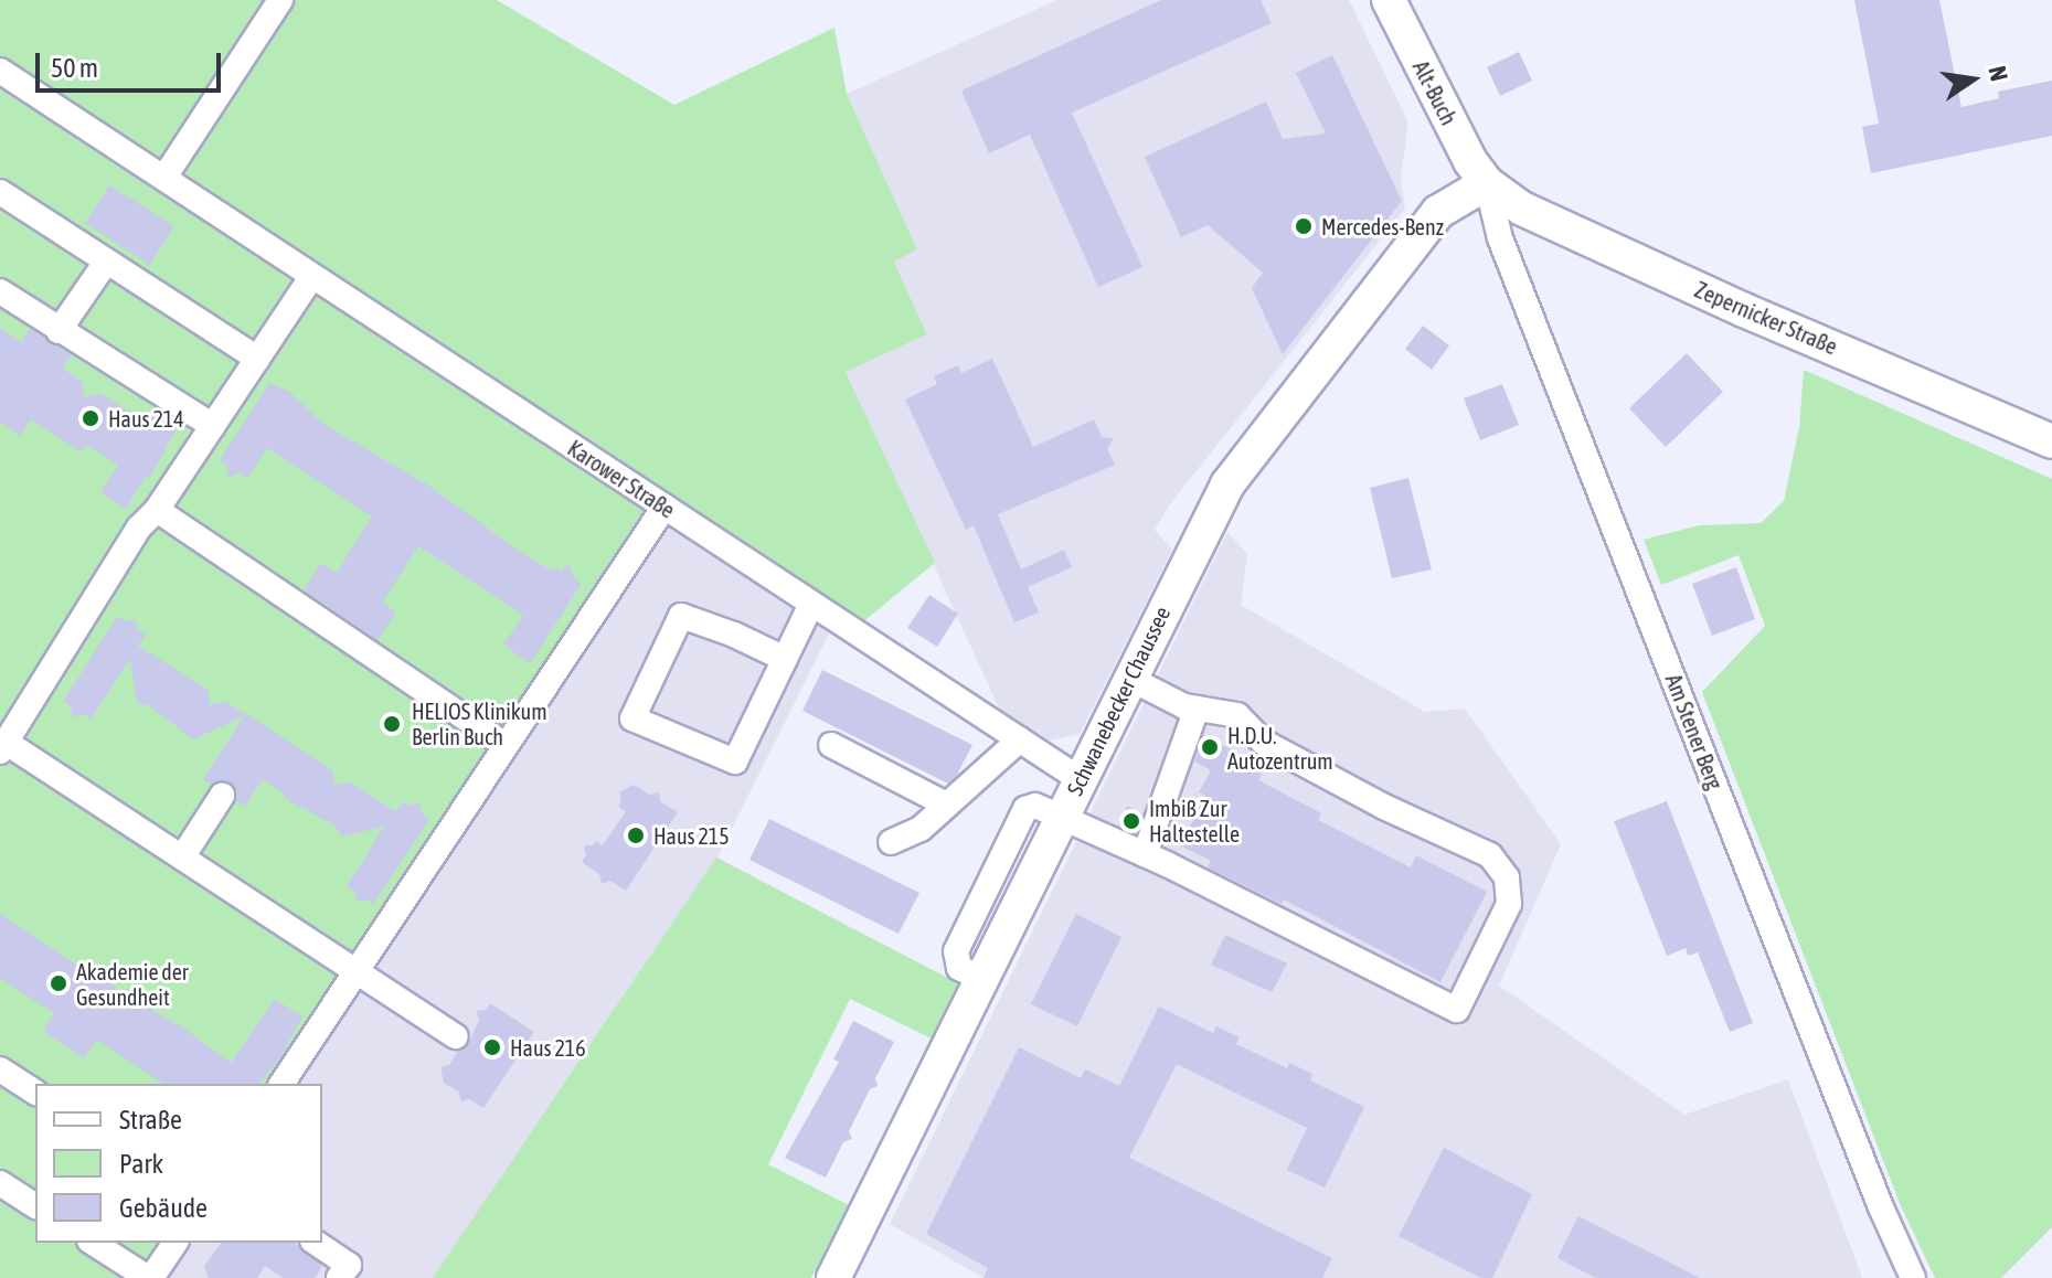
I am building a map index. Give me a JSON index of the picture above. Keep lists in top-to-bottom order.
{
  "streets": {
    "main road": ["Alt-Buch", "Zepernicker Straße", "Schwanebecker Chaussee"],
    "street": ["Karower Straße", "Am Stener Berg"]
  },
  "crossings": [
    ["Alt-Buch", "Zepernicker Straße"],
    ["Alt-Buch", "Schwanebecker Chaussee"],
    ["Alt-Buch", "Am Stener Berg"],
    ["Zepernicker Straße", "Schwanebecker Chaussee"],
    ["Zepernicker Straße", "Am Stener Berg"],
    ["Karower Straße", "Schwanebecker Chaussee"],
    ["Schwanebecker Chaussee", "Am Stener Berg"]
  ],
  "places": [
    "Mercedes-Benz",
    "Haus 214",
    "HELIOS Klinikum Berlin Buch",
    "H.D.U. Autozentrum",
    "Imbiß Zur Haltestelle",
    "Haus 215",
    "Akademie der Gesundheit",
    "Haus 216"
  ],
  "legend": ["Straße", "Park", "Gebäude"],
  "scale_bar": "50 m",
  "north": "right"
}
